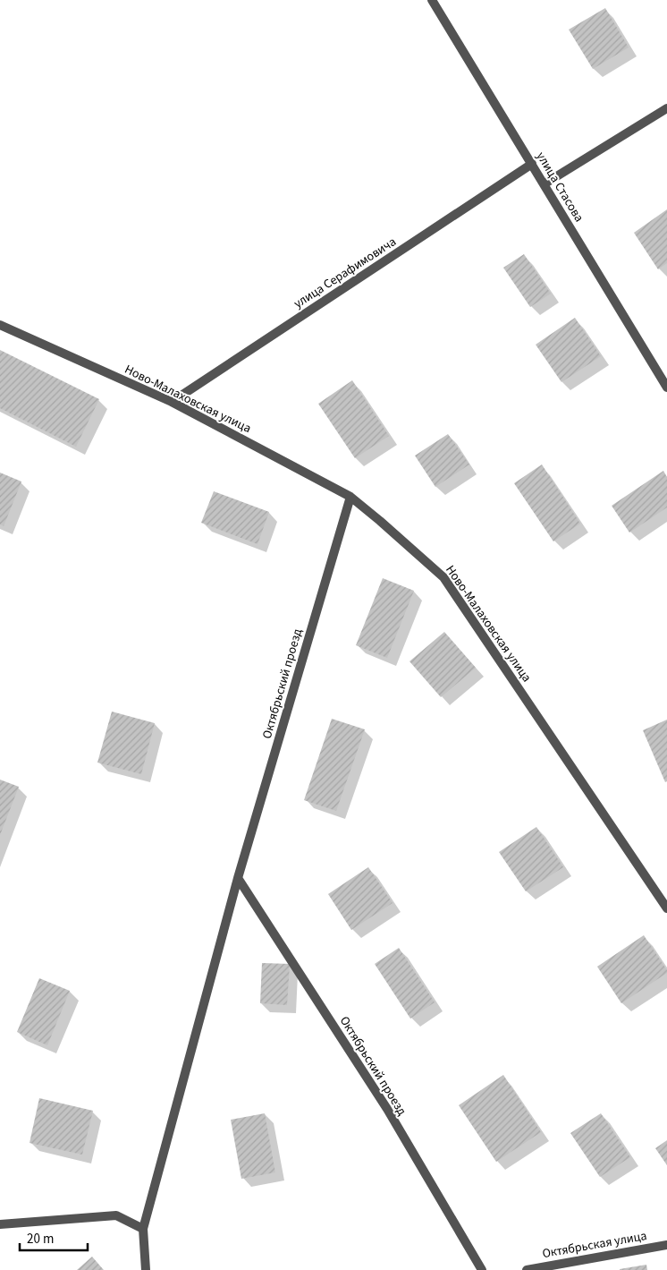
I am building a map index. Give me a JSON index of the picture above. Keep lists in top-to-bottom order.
{
  "streets": {
    "street": [
      "улица Стасова",
      "улица Серафимовича",
      "Ново-Малаховская улица",
      "Октябрьский проезд",
      "Октябрьская улица"
    ]
  },
  "crossings": [
    ["улица Стасова", "улица Серафимовича"],
    ["улица Серафимовича", "Ново-Малаховская улица"],
    ["Ново-Малаховская улица", "Октябрьский проезд"]
  ],
  "scale_bar": "20 m"
}
